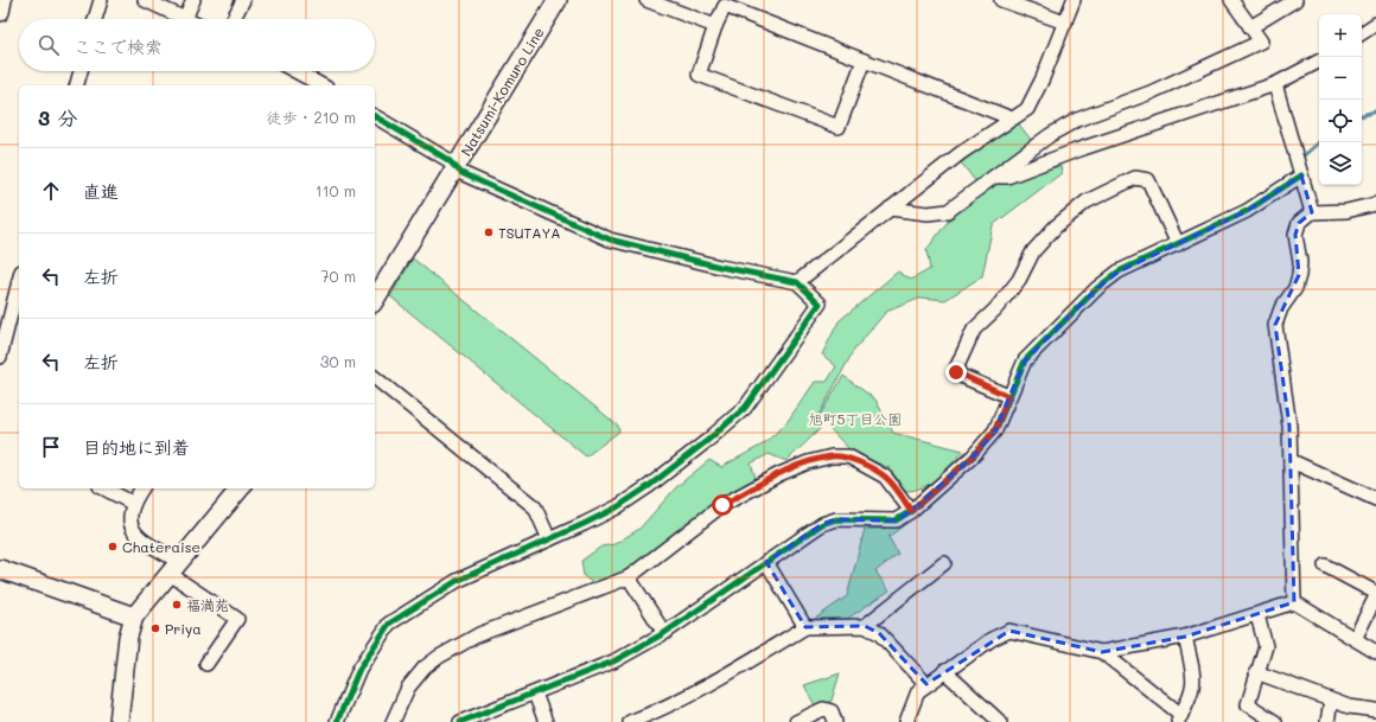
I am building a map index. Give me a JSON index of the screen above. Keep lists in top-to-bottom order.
{
  "streets": {
    "main road": ["Natsumi-Komuro Line"]
  },
  "parks": ["旭町5丁目公園"],
  "places": [
    "TSUTAYA",
    "Chateraise",
    "福満苑",
    "Priya"
  ],
  "page": {
    "map_buttons": ["+", "−"],
    "search": "ここで検索",
    "heading": ["3 分", "徒歩 · 210 m"],
    "list": [
      ["直進", "110 m"],
      ["左折", "70 m"],
      ["左折", "30 m"],
      "目的地に到着"
    ]
  }
}
